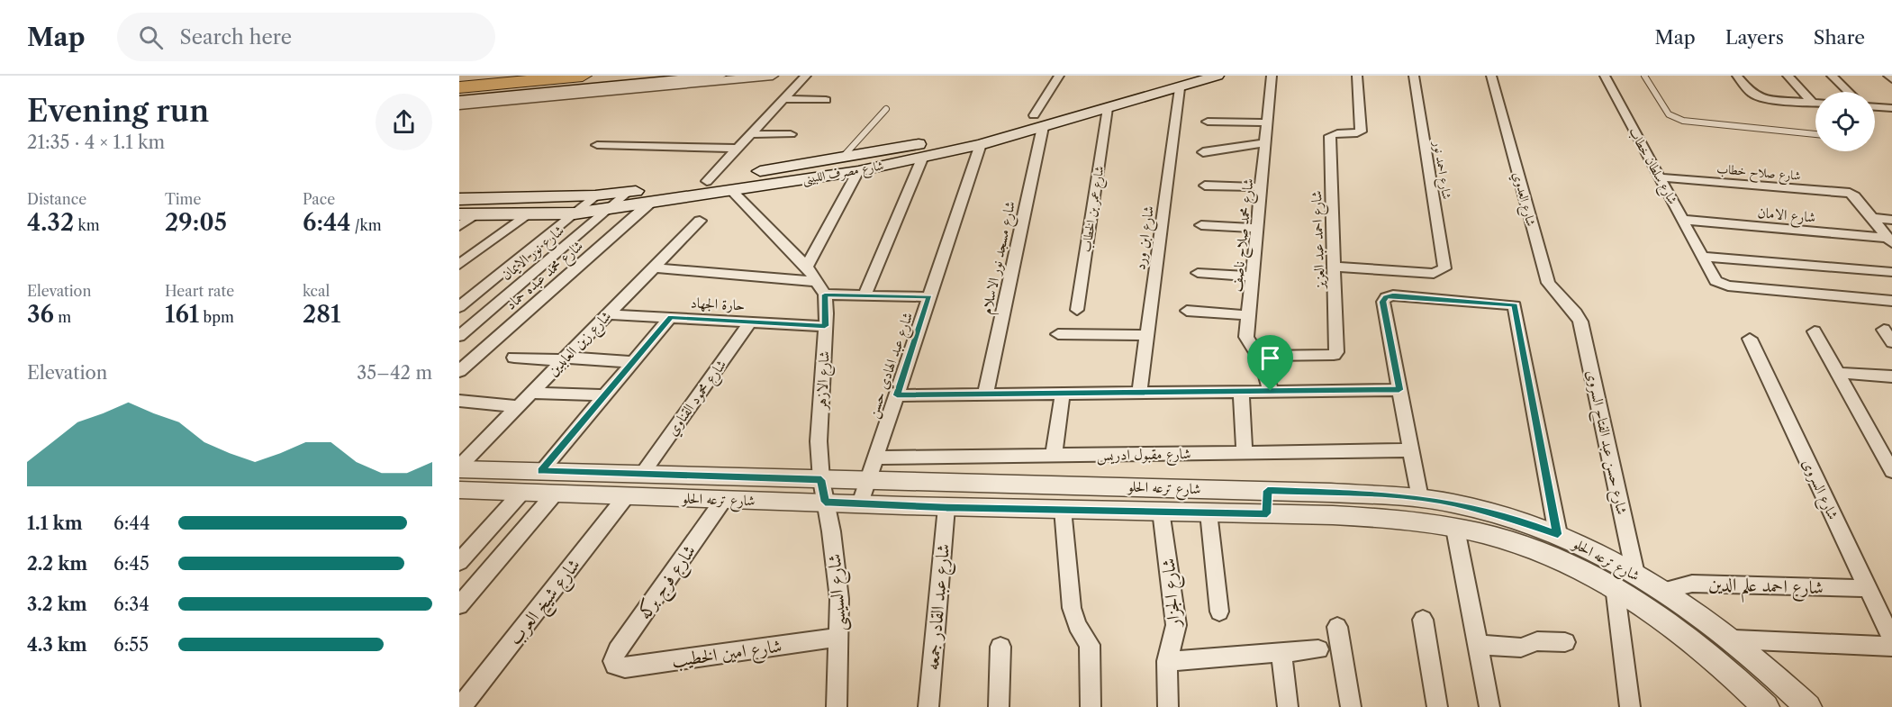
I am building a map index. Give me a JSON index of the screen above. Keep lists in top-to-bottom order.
{
  "streets": {
    "main road": ["شارع مصرف اللبينى"],
    "street": [
      "شارع سلطان خطاب",
      "شارع احمد نور",
      "شارع صلاح خطاب",
      "شارع العدوي",
      "شارع عمر بن الخطاب",
      "شارع الامان",
      "شارع محمد صلاح ناصف",
      "شارع ابن ورد",
      "شارع احمد عبد العزيز",
      "شارع نور الايمان",
      "شارع مسجد نور الاسلام",
      "شارع محمد عبده حماد",
      "حارة الجهاد",
      "شارع زين العابدين",
      "شارع عبد الهادي حسن",
      "شارع الازهر",
      "شارع محمود القناوي",
      "شارع حسن عبد الفتاح السروى",
      "شارع مقبول ادريس",
      "شارع ترعه الحلو",
      "شارع السروى",
      "شارع فرج بركه",
      "شارع احمد علم الدين",
      "شارع السيسى",
      "شارع الجزار",
      "شارع شيخ العرب",
      "شارع عبد القادر جمعه",
      "شارع امين الخطيب"
    ]
  },
  "crossings": [
    ["شارع سلطان خطاب", "شارع صلاح خطاب"],
    ["شارع سلطان خطاب", "شارع الامان"],
    ["شارع احمد نور", "شارع احمد عبد العزيز"],
    ["شارع مصرف اللبينى", "شارع عمر بن الخطاب"],
    ["شارع مصرف اللبينى", "شارع ابن ورد"],
    ["شارع مصرف اللبينى", "شارع نور الايمان"],
    ["شارع مصرف اللبينى", "شارع مسجد نور الاسلام"],
    ["شارع مصرف اللبينى", "شارع محمد عبده حماد"],
    ["شارع مصرف اللبينى", "شارع عبد الهادي حسن"],
    ["شارع صلاح خطاب", "شارع الامان"],
    ["شارع العدوي", "شارع حسن عبد الفتاح السروى"],
    ["شارع محمد صلاح ناصف", "شارع احمد عبد العزيز"],
    ["حارة الجهاد", "شارع زين العابدين"],
    ["حارة الجهاد", "شارع الازهر"],
    ["حارة الجهاد", "شارع محمود القناوي"],
    ["شارع زين العابدين", "شارع ترعه الحلو"],
    ["شارع عبد الهادي حسن", "شارع مقبول ادريس"],
    ["شارع عبد الهادي حسن", "شارع ترعه الحلو"],
    ["شارع الازهر", "شارع ترعه الحلو"],
    ["شارع الازهر", "شارع السيسى"],
    ["شارع محمود القناوي", "شارع ترعه الحلو"],
    ["شارع حسن عبد الفتاح السروى", "شارع ترعه الحلو"],
    ["شارع ترعه الحلو", "شارع فرج بركه"],
    ["شارع ترعه الحلو", "شارع احمد علم الدين"],
    ["شارع ترعه الحلو", "شارع السيسى"],
    ["شارع ترعه الحلو", "شارع الجزار"],
    ["شارع ترعه الحلو", "شارع شيخ العرب"],
    ["شارع ترعه الحلو", "شارع عبد القادر جمعه"],
    ["شارع السروى", "شارع احمد علم الدين"],
    ["شارع فرج بركه", "شارع امين الخطيب"],
    ["شارع السيسى", "شارع امين الخطيب"]
  ],
  "page": {
    "header": "Map",
    "search": "Search here",
    "nav": ["Map", "Layers", "Share"],
    "heading": ["Evening run", "21:35 · 4 × 1.1 km"],
    "stats": [
      ["Distance", "4.32 km"],
      ["Time", "29:05"],
      ["Pace", "6:44 /km"],
      ["Elevation", "36 m"],
      ["Heart rate", "161 bpm"],
      ["kcal", "281"]
    ],
    "chart": ["Elevation", "35–42 m"],
    "list": [
      {
        "name": "1.1 km",
        "note": "6:44"
      },
      {
        "name": "2.2 km",
        "note": "6:45"
      },
      {
        "name": "3.2 km",
        "note": "6:34"
      },
      {
        "name": "4.3 km",
        "note": "6:55"
      }
    ]
  }
}
